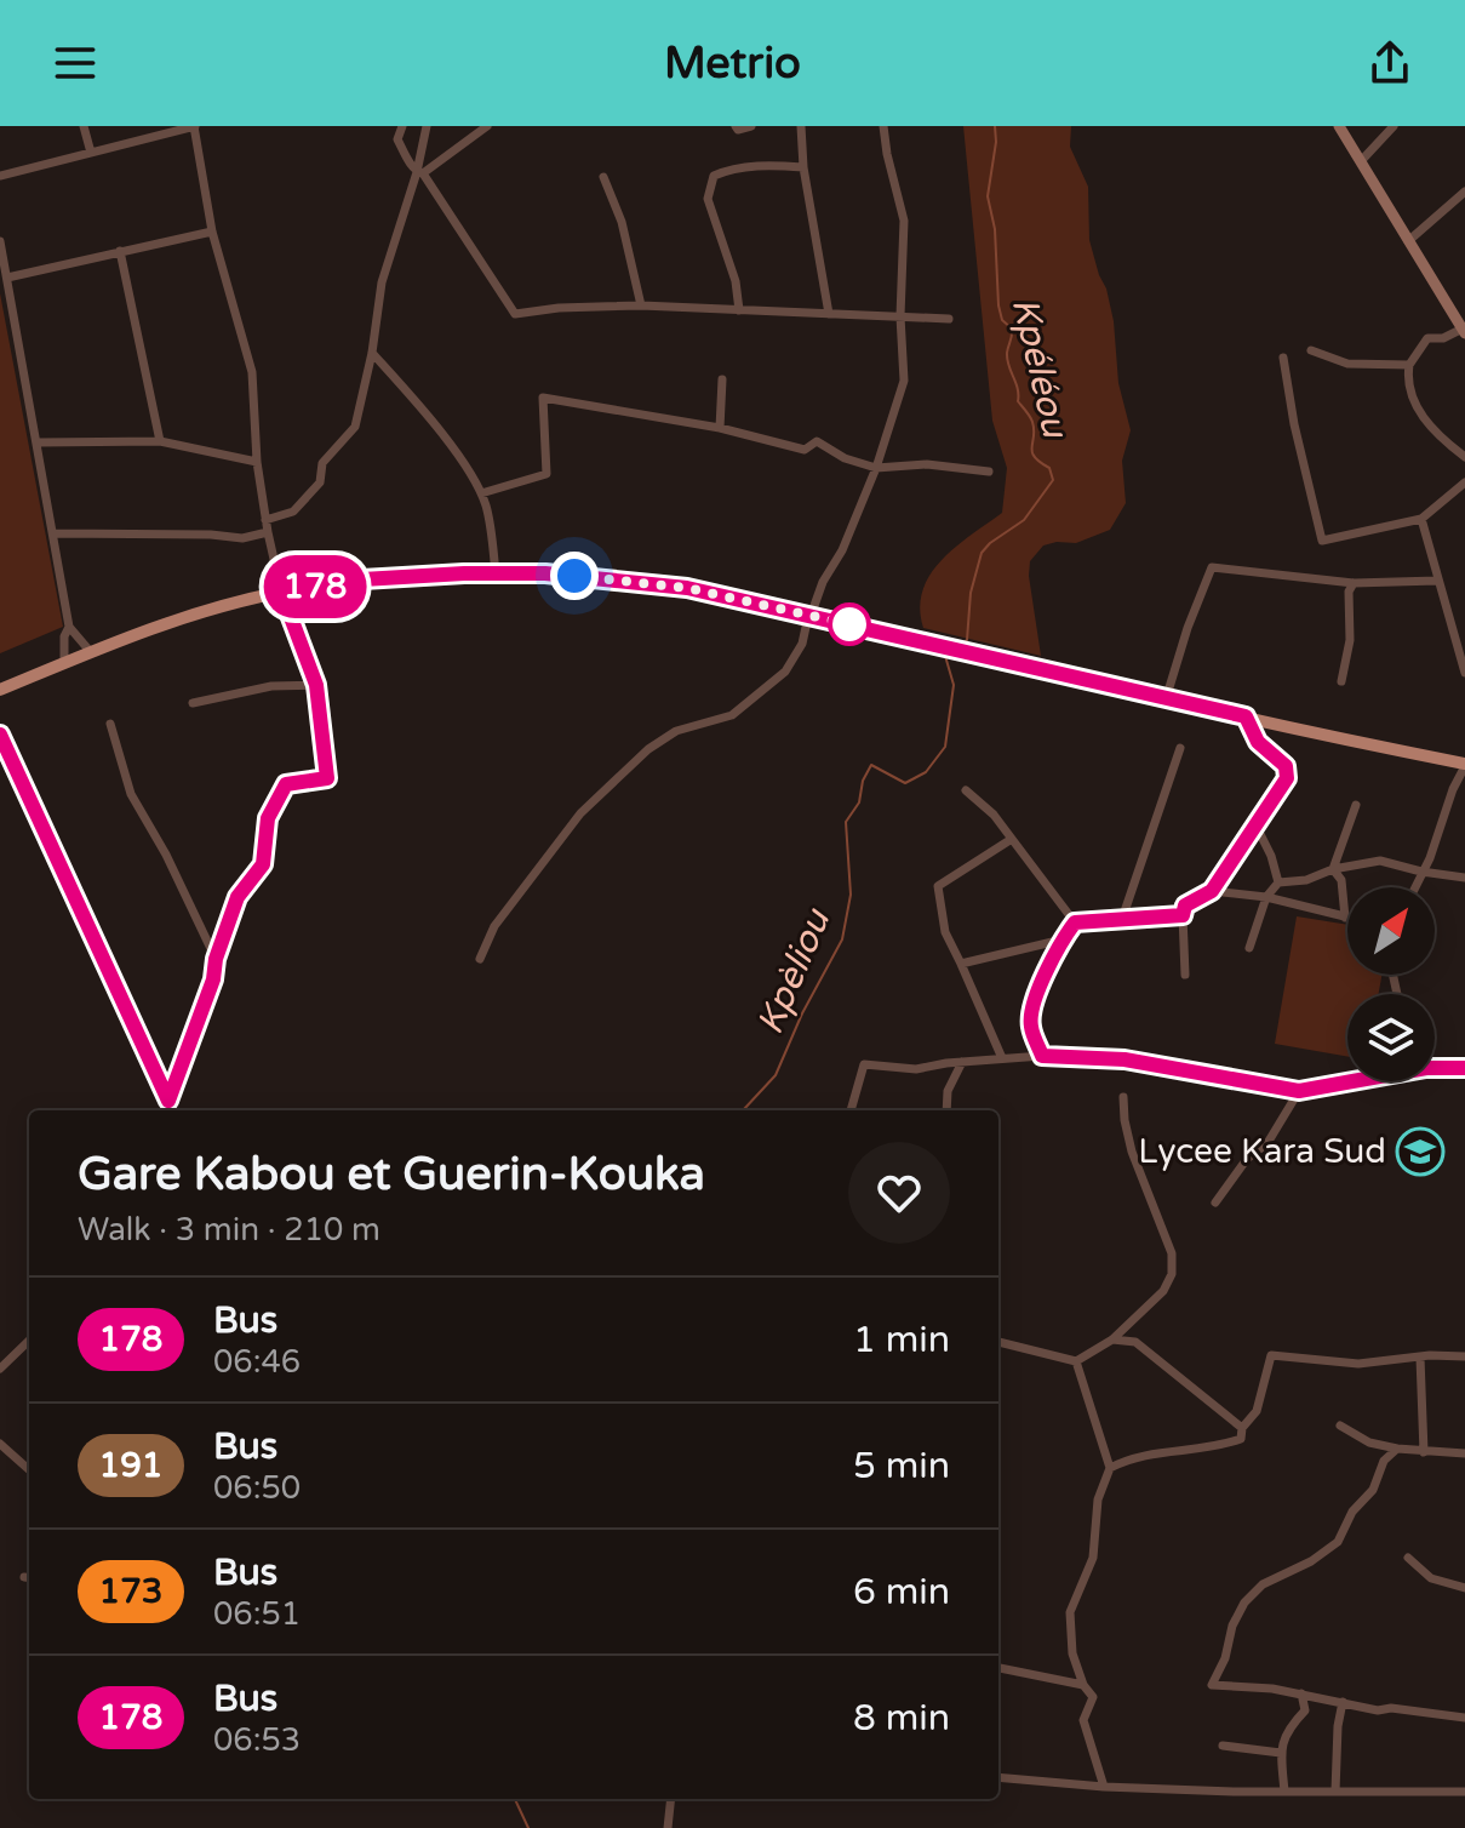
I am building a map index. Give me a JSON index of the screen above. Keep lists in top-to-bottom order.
{
  "water": ["Kpéléou", "Kpèliou"],
  "places": {
    "school or university": ["Lycee Kara Sud"]
  },
  "lines": ["bus line 178"],
  "north": "top right",
  "page": {
    "header": "Metrio",
    "on_map": "178",
    "heading": ["Gare Kabou et Guerin-Kouka", "Walk · 3 min · 210 m"],
    "list": [
      {
        "mark": "178",
        "name": "Bus",
        "note": "06:46",
        "value": "1 min"
      },
      {
        "mark": "191",
        "name": "Bus",
        "note": "06:50",
        "value": "5 min"
      },
      {
        "mark": "173",
        "name": "Bus",
        "note": "06:51",
        "value": "6 min"
      },
      {
        "mark": "178",
        "name": "Bus",
        "note": "06:53",
        "value": "8 min"
      }
    ]
  }
}
